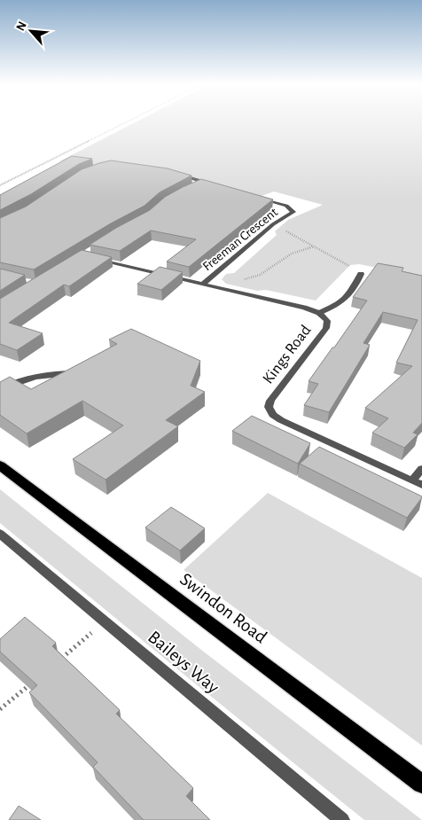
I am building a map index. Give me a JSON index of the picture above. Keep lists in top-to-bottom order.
{
  "streets": {
    "main road": ["Swindon Road"],
    "street": ["Freeman Crescent", "Kings Road", "Baileys Way"]
  },
  "crossings": [
    ["Freeman Crescent", "Kings Road"]
  ],
  "north": "top left"
}
